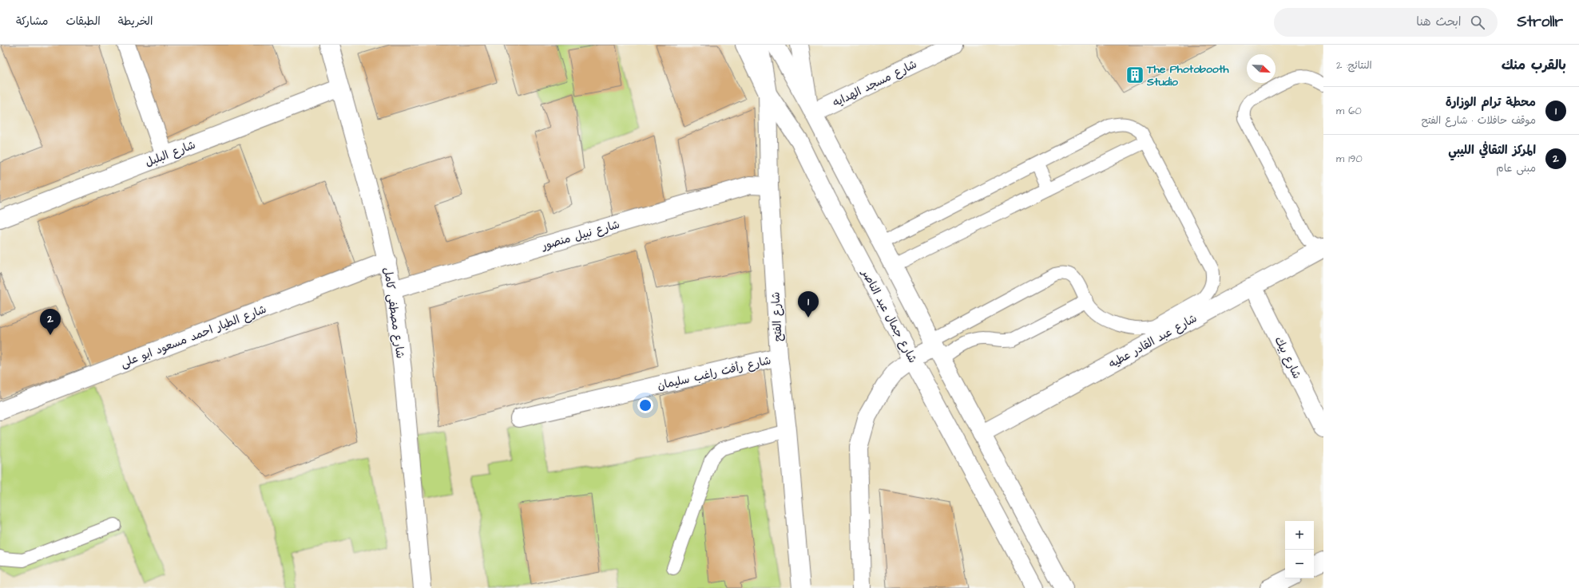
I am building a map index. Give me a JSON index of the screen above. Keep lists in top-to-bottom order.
{
  "streets": {
    "street": [
      "شارع مسجد الهدايه",
      "شارع البلبل",
      "شارع نبيل منصور",
      "شارع مصطفى كامل",
      "شارع جمال عبد الناصر",
      "شارع الفتح",
      "شارع الطيار احمد مسعود ابو على",
      "شارع عبد القادر عطيه",
      "شارع بيك",
      "شارع رأفت راغب سليمان"
    ]
  },
  "crossings": [
    ["شارع البلبل", "شارع مصطفى كامل"],
    ["شارع نبيل منصور", "شارع مصطفى كامل"],
    ["شارع نبيل منصور", "شارع الفتح"],
    ["شارع مصطفى كامل", "شارع الطيار احمد مسعود ابو على"],
    ["شارع جمال عبد الناصر", "شارع الفتح"],
    ["شارع الفتح", "شارع رأفت راغب سليمان"],
    ["شارع عبد القادر عطيه", "شارع بيك"]
  ],
  "places": {
    "building": ["The Photobooth Studio"]
  },
  "north": "bottom right",
  "page": {
    "header": "Strollr",
    "search": "ابحث هنا",
    "nav": ["الخريطة", "الطبقات", "مشاركة"],
    "heading": ["بالقرب منك", "النتائج: 2"],
    "list": [
      {
        "mark": "1",
        "name": "محطة ترام الوزارة",
        "note": "موقف حافلات · شارع الفتح",
        "value": "60 m"
      },
      {
        "mark": "2",
        "name": "المركز الثقافي الليبي",
        "note": "مبنى عام",
        "value": "190 m"
      }
    ],
    "pins": ["1", "2"],
    "map_buttons": ["+", "−"]
  }
}
